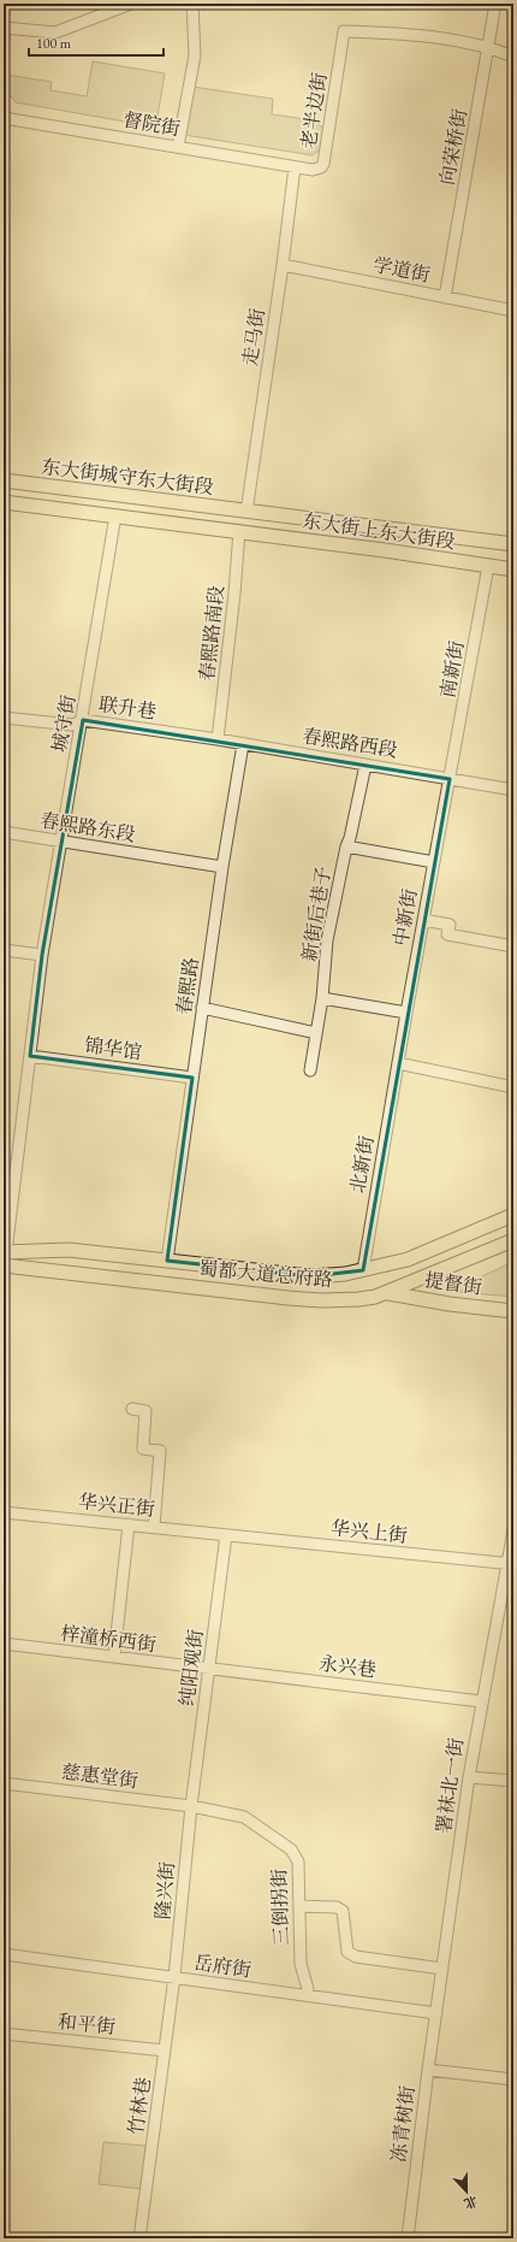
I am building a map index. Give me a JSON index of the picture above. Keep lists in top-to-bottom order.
{
  "streets": {
    "main road": [
      "东大街城守东大街段",
      "东大街上东大街段",
      "蜀都大道总府路",
      "提督街"
    ],
    "street": [
      "老半边街",
      "督院街",
      "向荣桥街",
      "学道街",
      "走马街",
      "春熙路南段",
      "南新街",
      "联升巷",
      "城守街",
      "春熙路西段",
      "春熙路东段",
      "新街后巷子",
      "中新街",
      "春熙路",
      "锦华馆",
      "北新街",
      "华兴正街",
      "华兴上街",
      "梓潼桥西街",
      "永兴巷",
      "纯阳观街",
      "慈惠堂街",
      "署袜北一街",
      "隆兴街",
      "三倒拐街",
      "岳府街",
      "和平街",
      "竹林巷",
      "冻青树街"
    ]
  },
  "crossings": [
    ["老半边街", "督院街"],
    ["老半边街", "向荣桥街"],
    ["老半边街", "走马街"],
    ["督院街", "走马街"],
    ["向荣桥街", "学道街"],
    ["学道街", "走马街"],
    ["走马街", "东大街城守东大街段"],
    ["走马街", "东大街上东大街段"],
    ["东大街城守东大街段", "东大街上东大街段"],
    ["东大街城守东大街段", "春熙路南段"],
    ["东大街城守东大街段", "城守街"],
    ["东大街上东大街段", "春熙路南段"],
    ["东大街上东大街段", "南新街"],
    ["春熙路南段", "联升巷"],
    ["南新街", "春熙路西段"],
    ["南新街", "中新街"],
    ["联升巷", "城守街"],
    ["城守街", "春熙路东段"],
    ["城守街", "锦华馆"],
    ["城守街", "蜀都大道总府路"],
    ["春熙路西段", "新街后巷子"],
    ["春熙路西段", "中新街"],
    ["春熙路西段", "春熙路"],
    ["春熙路东段", "春熙路"],
    ["中新街", "北新街"],
    ["春熙路", "锦华馆"],
    ["春熙路", "蜀都大道总府路"],
    ["北新街", "蜀都大道总府路"],
    ["蜀都大道总府路", "提督街"],
    ["华兴正街", "华兴上街"],
    ["华兴正街", "纯阳观街"],
    ["华兴上街", "纯阳观街"],
    ["华兴上街", "署袜北一街"],
    ["梓潼桥西街", "永兴巷"],
    ["梓潼桥西街", "纯阳观街"],
    ["永兴巷", "纯阳观街"],
    ["永兴巷", "署袜北一街"],
    ["纯阳观街", "慈惠堂街"],
    ["纯阳观街", "隆兴街"],
    ["纯阳观街", "三倒拐街"],
    ["慈惠堂街", "隆兴街"],
    ["慈惠堂街", "三倒拐街"],
    ["署袜北一街", "岳府街"],
    ["署袜北一街", "冻青树街"],
    ["隆兴街", "三倒拐街"],
    ["隆兴街", "岳府街"],
    ["隆兴街", "竹林巷"],
    ["岳府街", "竹林巷"],
    ["岳府街", "冻青树街"],
    ["和平街", "竹林巷"]
  ],
  "scale_bar": "100 m",
  "north": "bottom"
}
